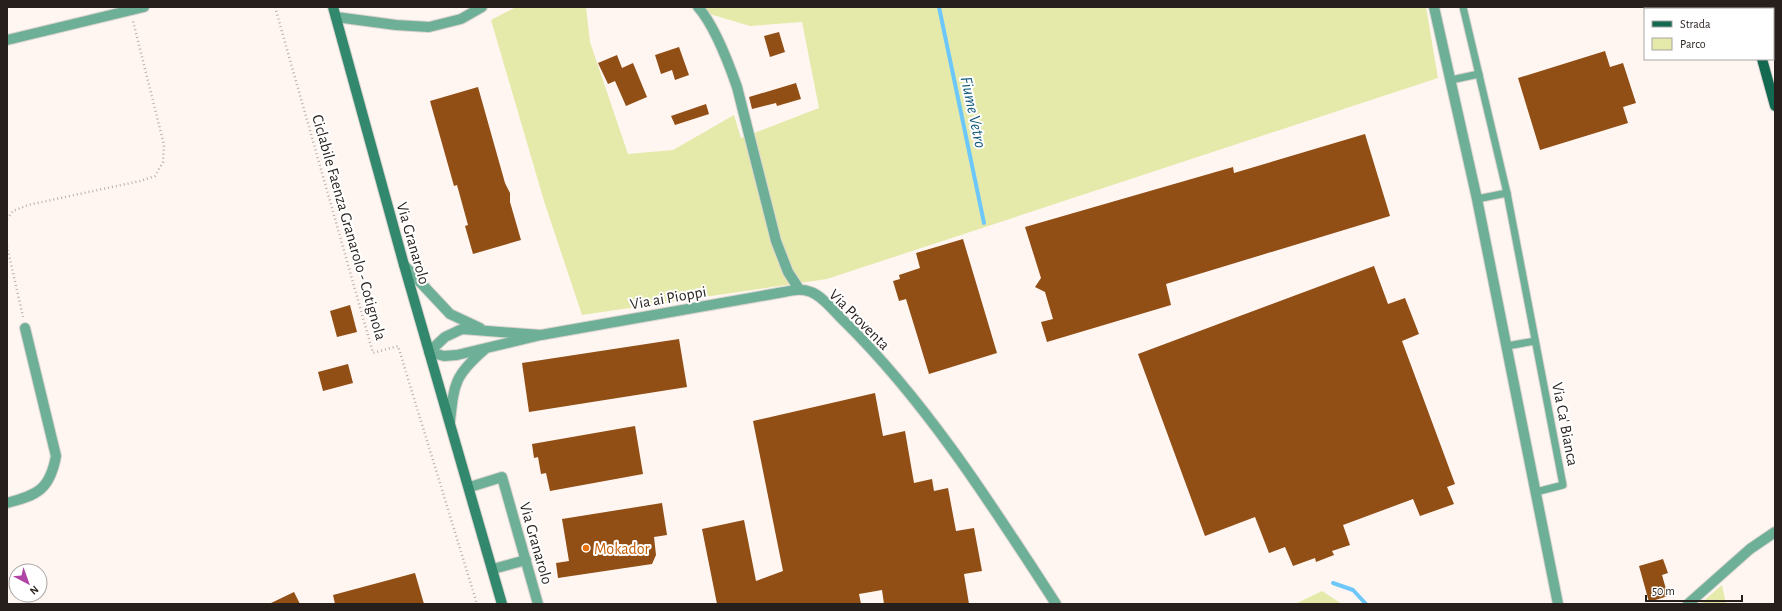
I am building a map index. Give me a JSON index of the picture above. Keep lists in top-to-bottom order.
{
  "streets": {
    "main road": ["Via Granarolo"],
    "street": ["Via ai Pioppi", "Via Proventa"],
    "lane": ["Via Ca' Bianca"],
    "path": ["Ciclabile Faenza Granarolo - Cotignola"]
  },
  "crossings": [
    ["Via Granarolo", "Via ai Pioppi"],
    ["Via ai Pioppi", "Via Proventa"]
  ],
  "water": ["Fiume Vetro"],
  "places": ["Mokador"],
  "legend": ["Strada", "Parco"],
  "scale_bar": "50 m",
  "north": "bottom right"
}
